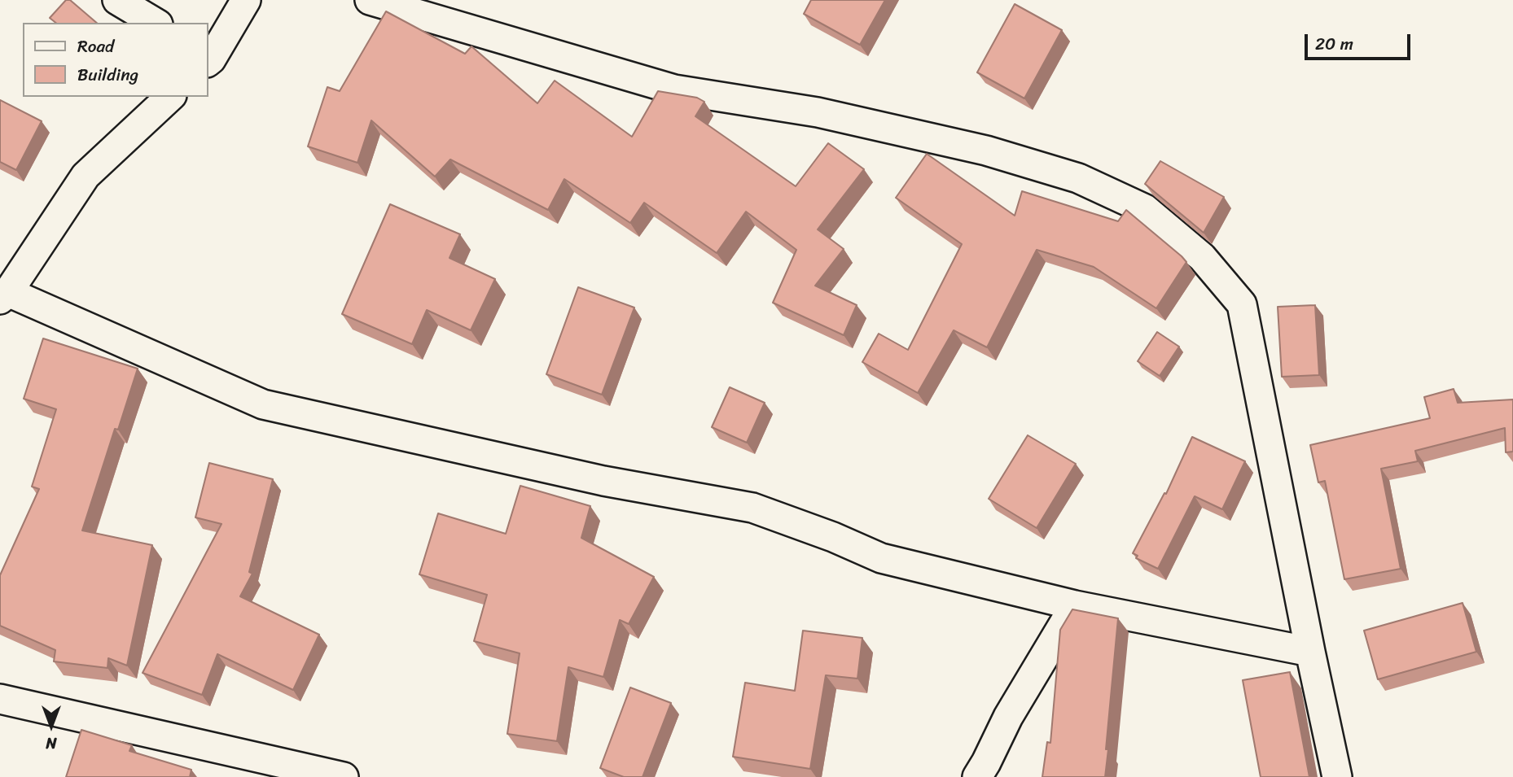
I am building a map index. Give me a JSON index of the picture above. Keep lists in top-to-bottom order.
{
  "legend": ["Road", "Building"],
  "scale_bar": "20 m",
  "north": "bottom"
}
